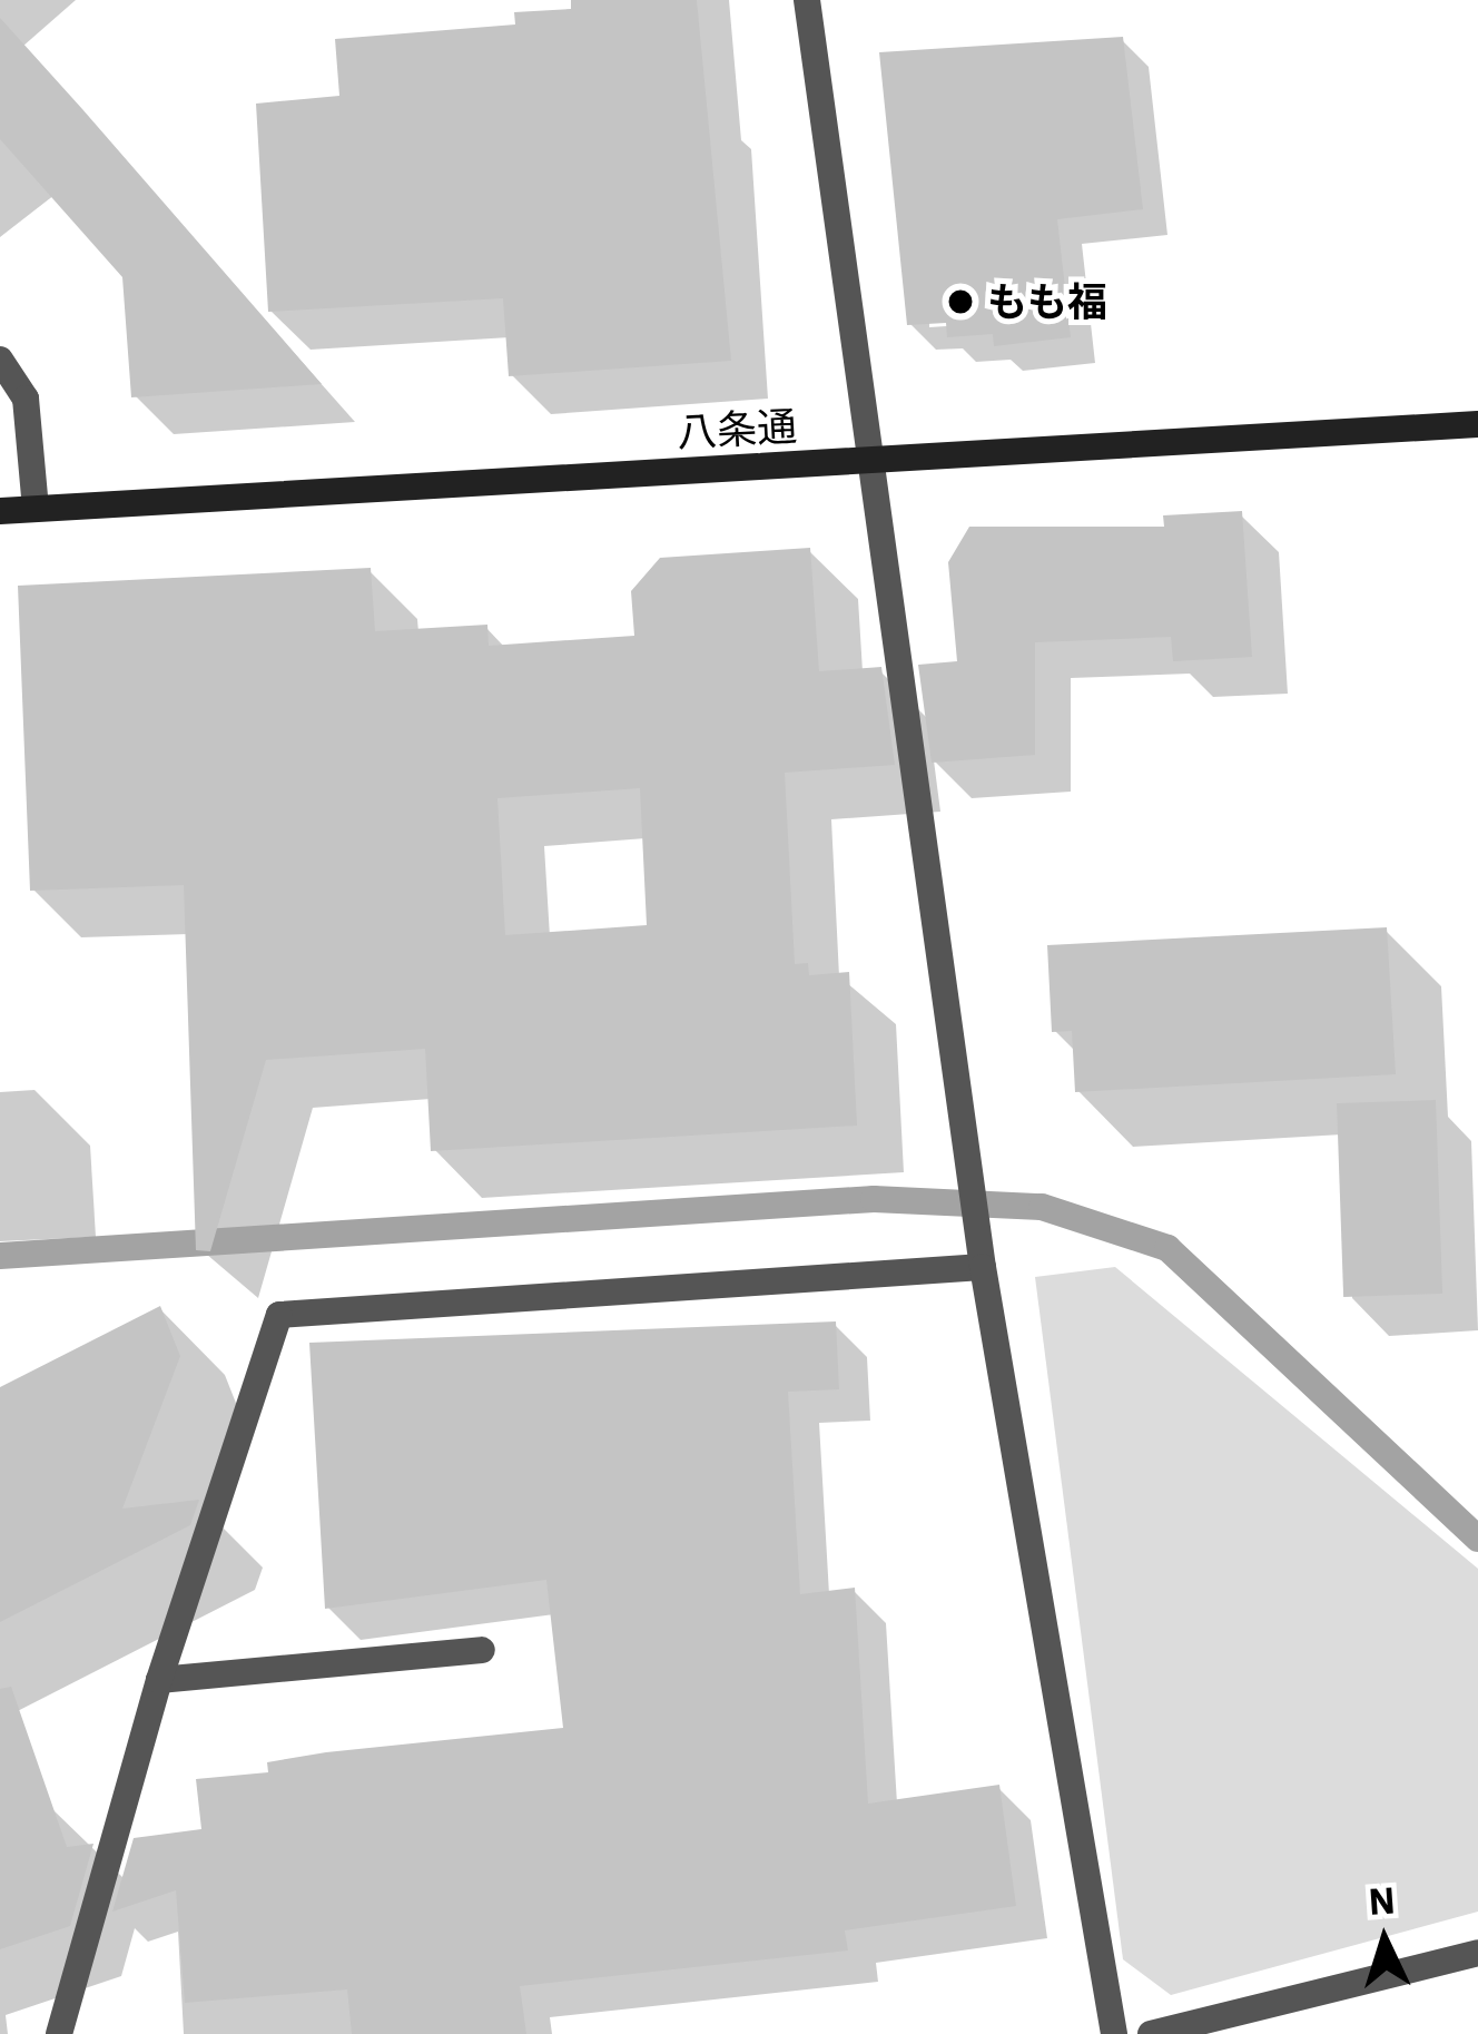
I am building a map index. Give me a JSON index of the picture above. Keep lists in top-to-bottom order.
{
  "streets": {
    "main road": ["八条通"]
  },
  "places": ["もも福"],
  "north": "top"
}
